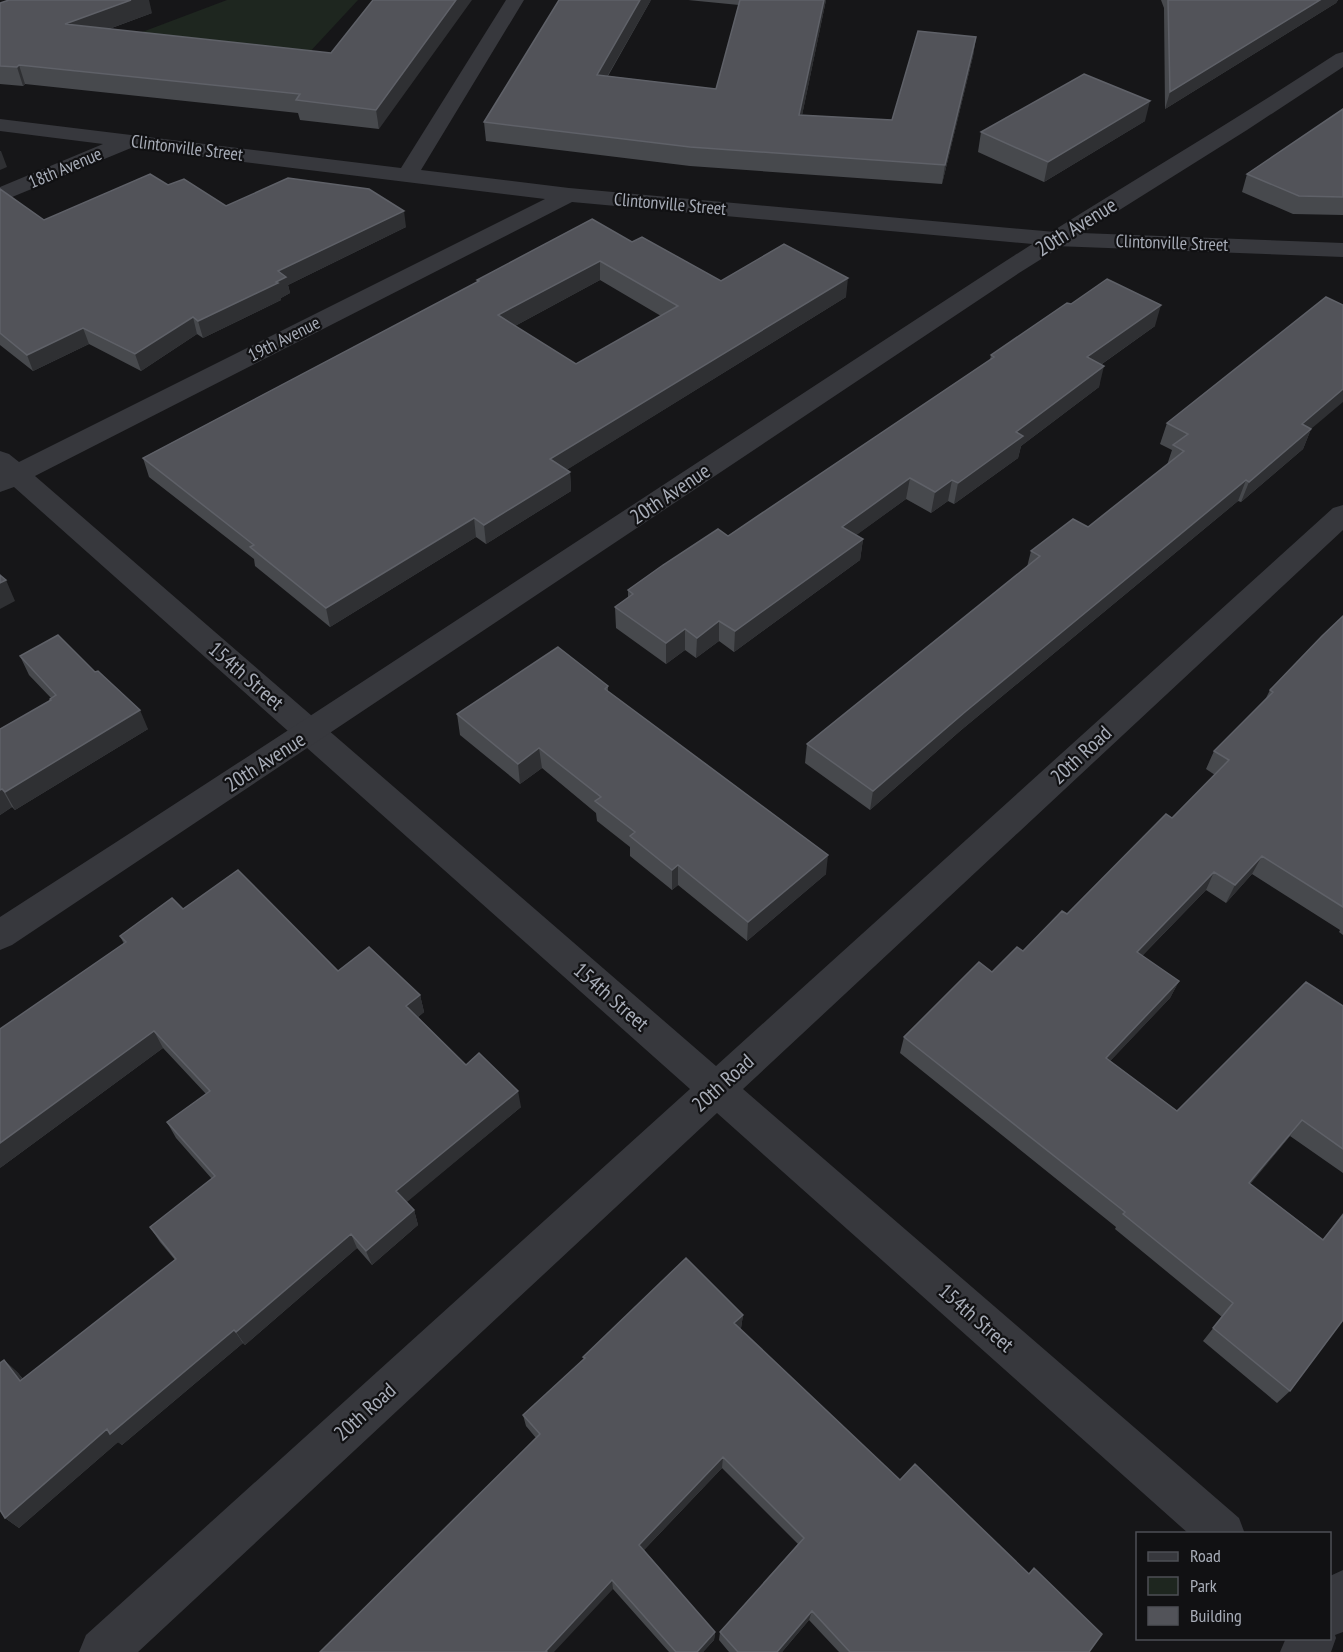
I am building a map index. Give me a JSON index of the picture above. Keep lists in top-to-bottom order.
{
  "streets": {
    "street": [
      "Clintonville Street",
      "18th Avenue",
      "20th Avenue",
      "19th Avenue",
      "154th Street",
      "20th Road"
    ]
  },
  "crossings": [
    ["Clintonville Street", "18th Avenue"],
    ["Clintonville Street", "20th Avenue"],
    ["Clintonville Street", "19th Avenue"],
    ["20th Avenue", "154th Street"],
    ["19th Avenue", "154th Street"],
    ["154th Street", "20th Road"]
  ],
  "legend": ["Road", "Park", "Building"]
}
